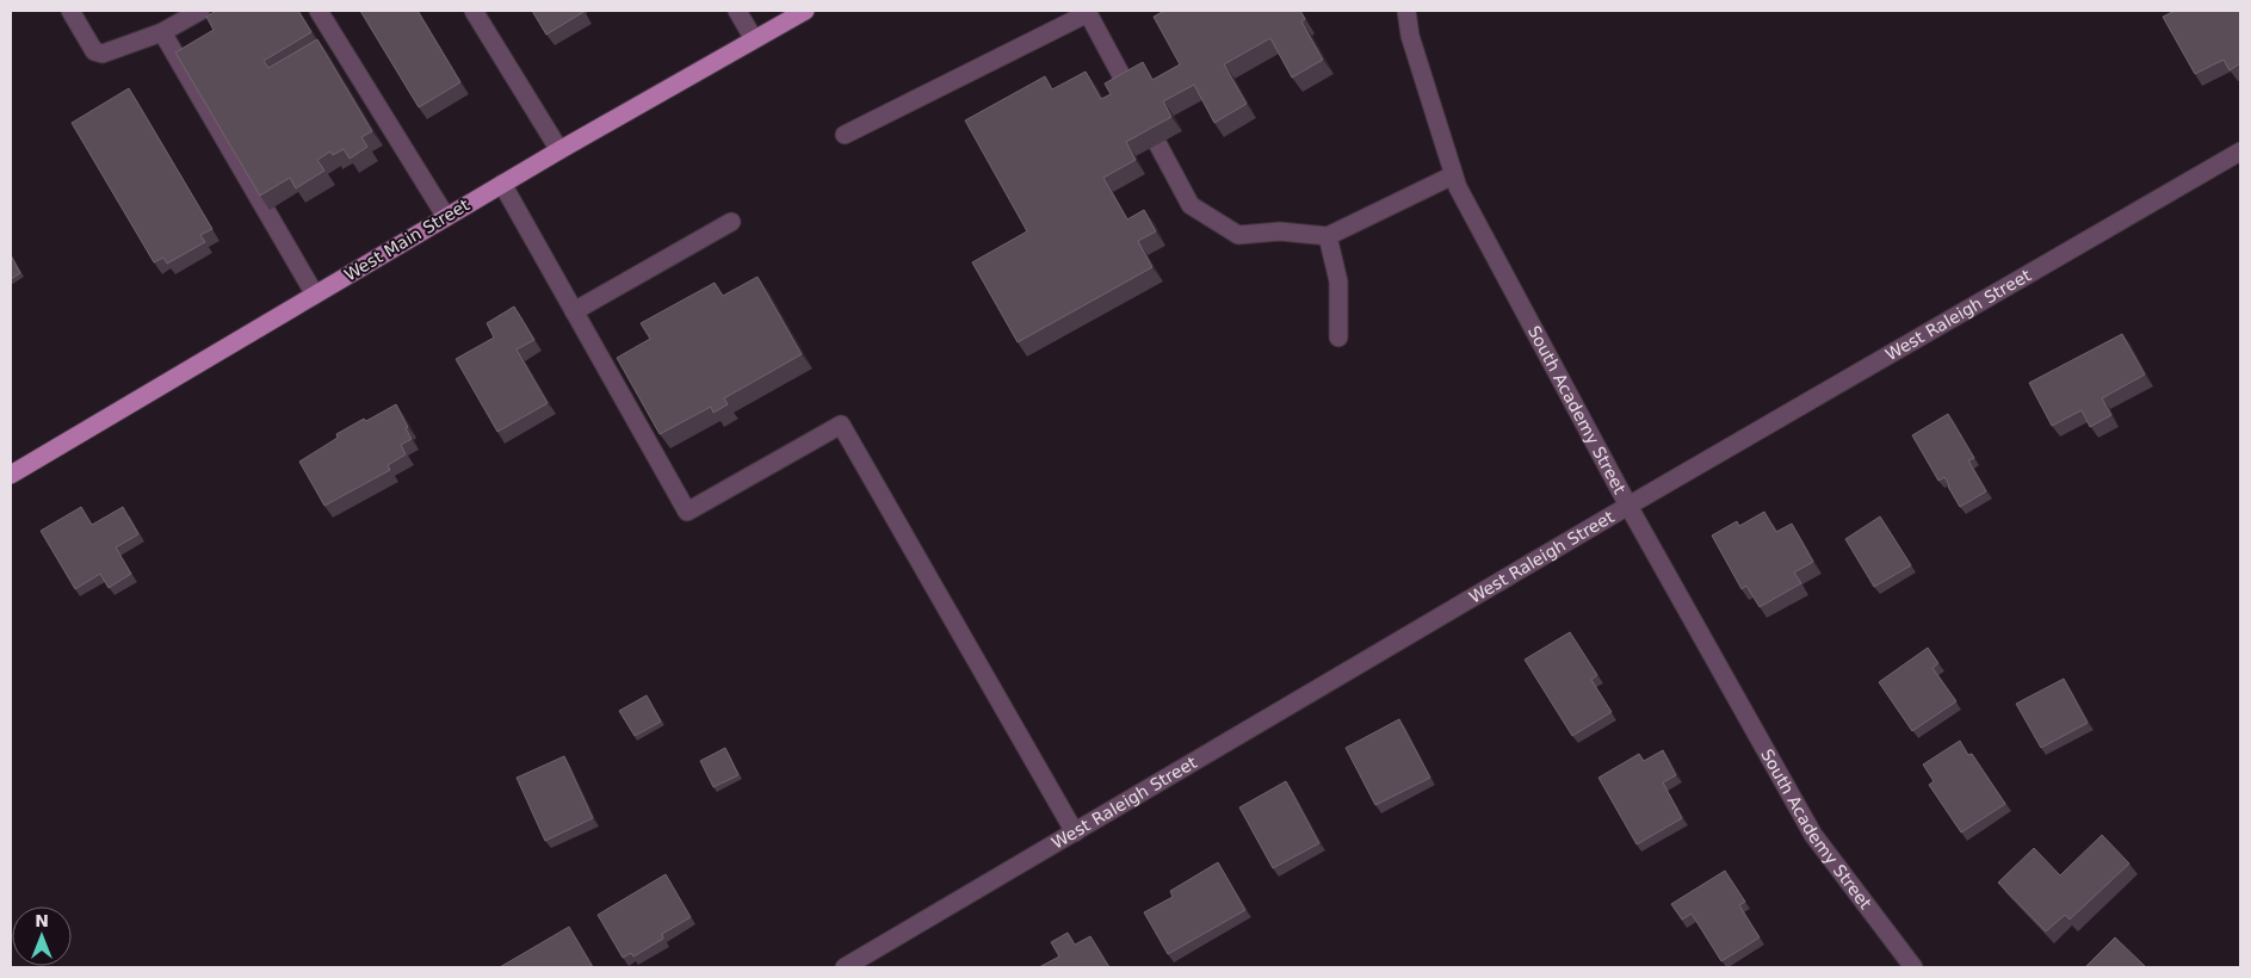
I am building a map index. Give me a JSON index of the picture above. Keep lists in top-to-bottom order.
{
  "streets": {
    "main road": ["West Main Street"],
    "street": ["West Raleigh Street", "South Academy Street"]
  },
  "crossings": [
    ["West Raleigh Street", "South Academy Street"]
  ],
  "north": "top"
}
